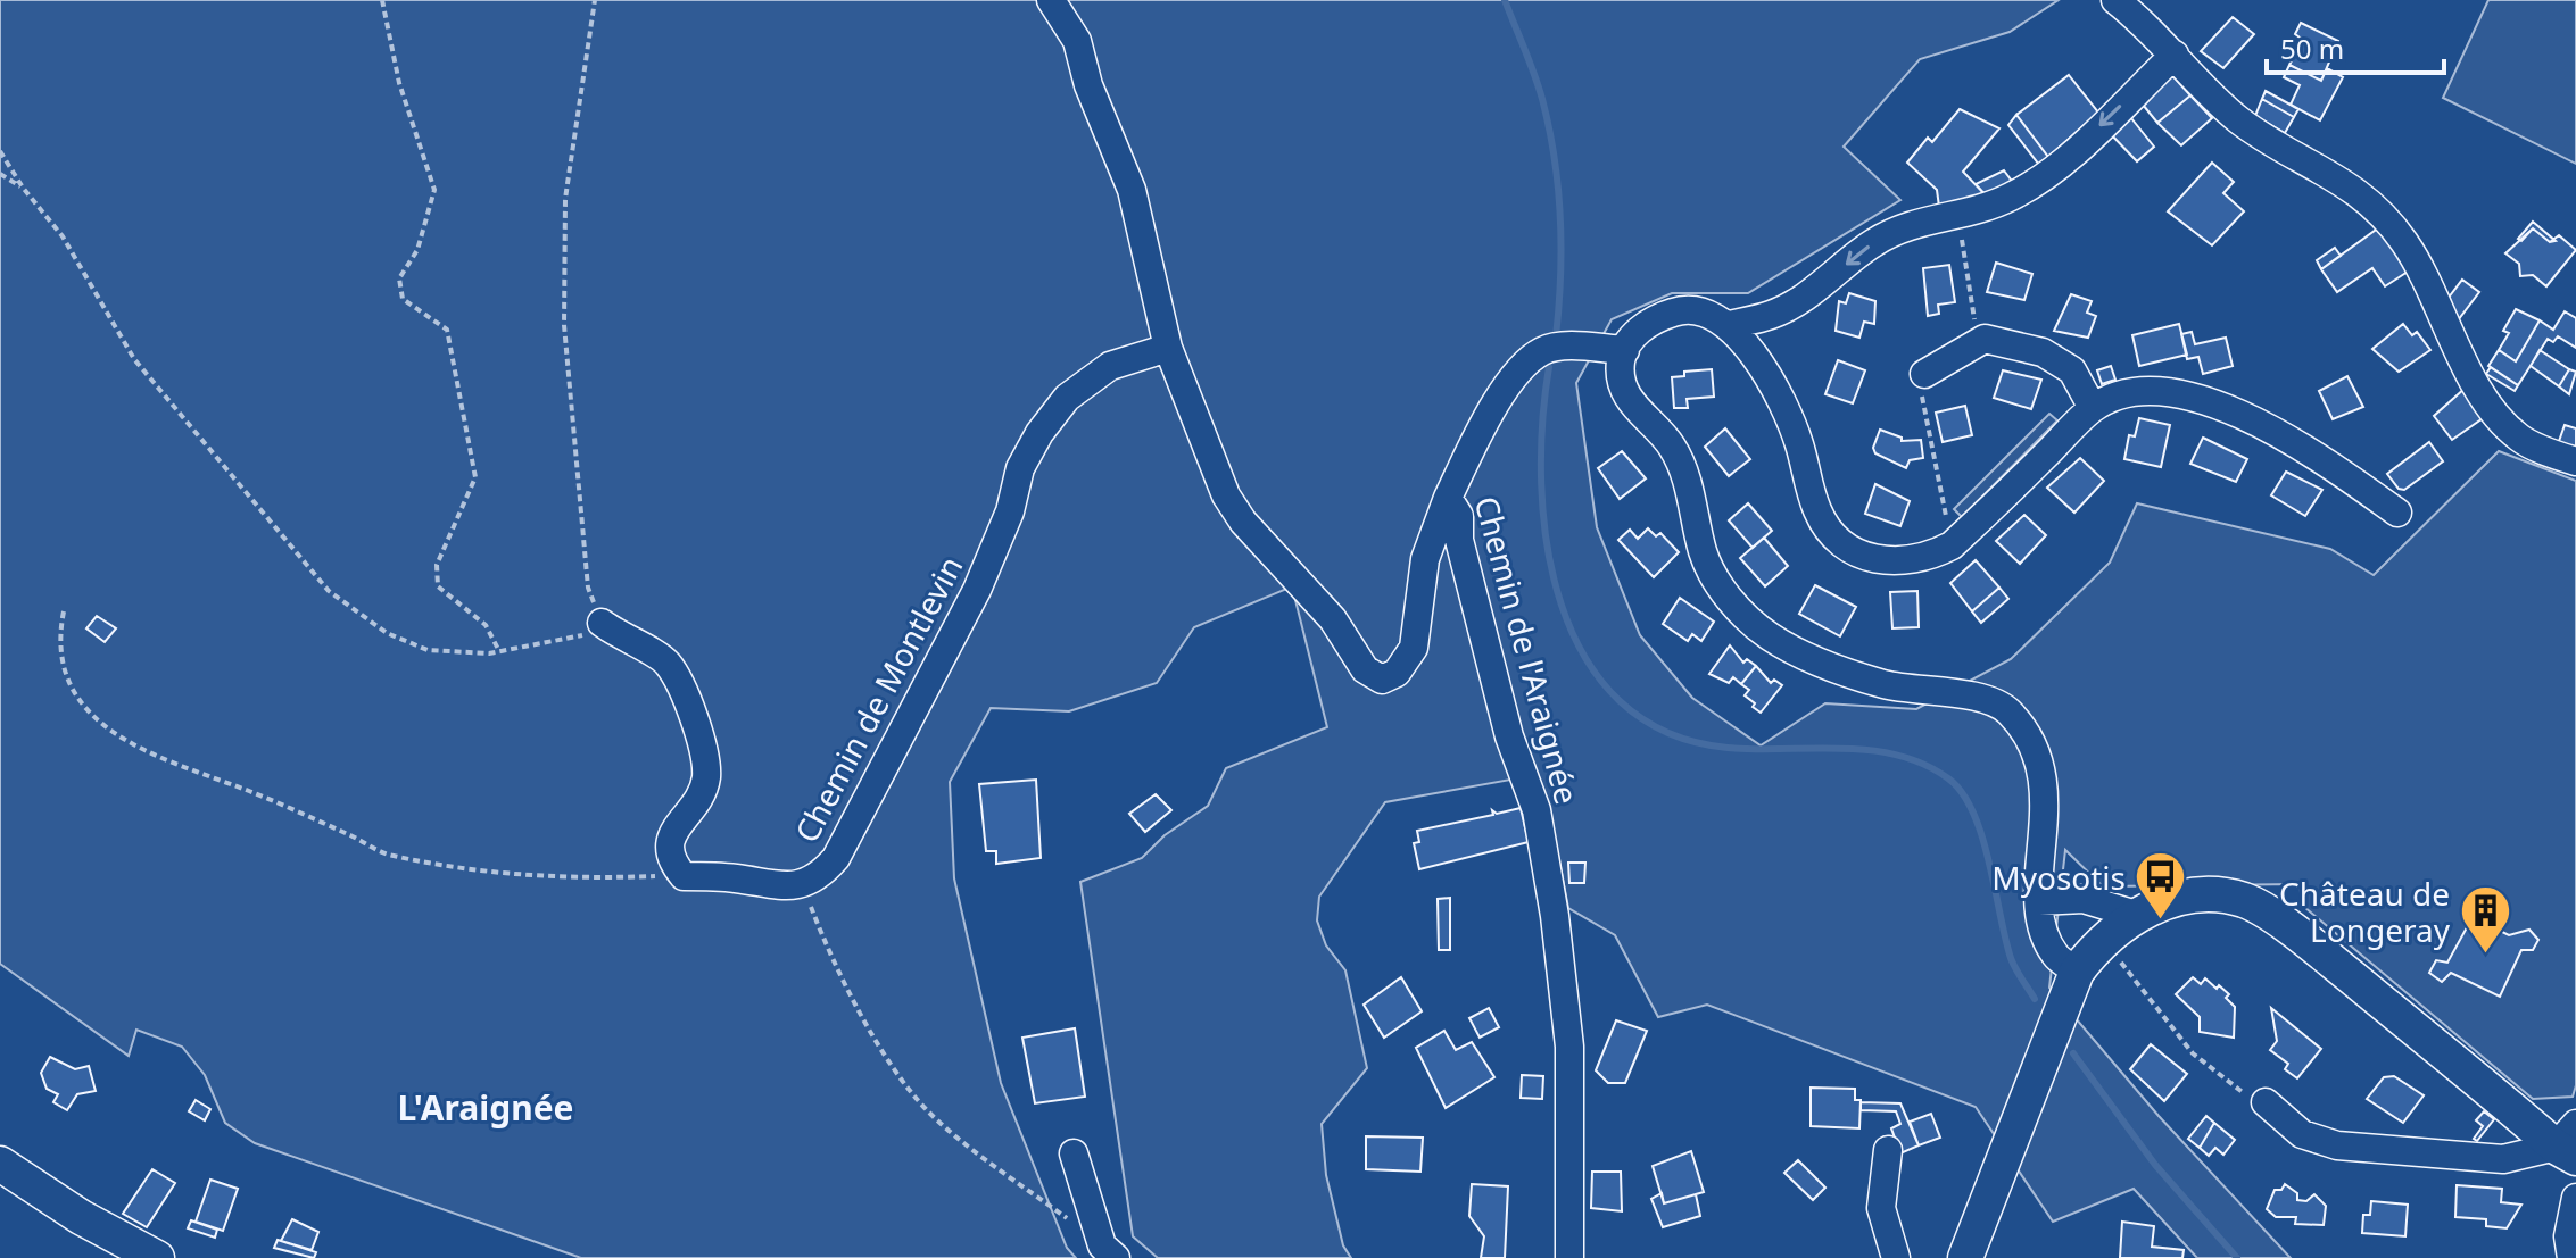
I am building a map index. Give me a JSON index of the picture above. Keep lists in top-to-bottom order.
{
  "streets": {
    "street": ["Chemin de l'Araignée", "Chemin de Montlevin"]
  },
  "districts": ["L'Araignée"],
  "places": {
    "bus stop": ["Myosotis"],
    "building": ["Château de Longeray"]
  },
  "scale_bar": "50 m"
}
